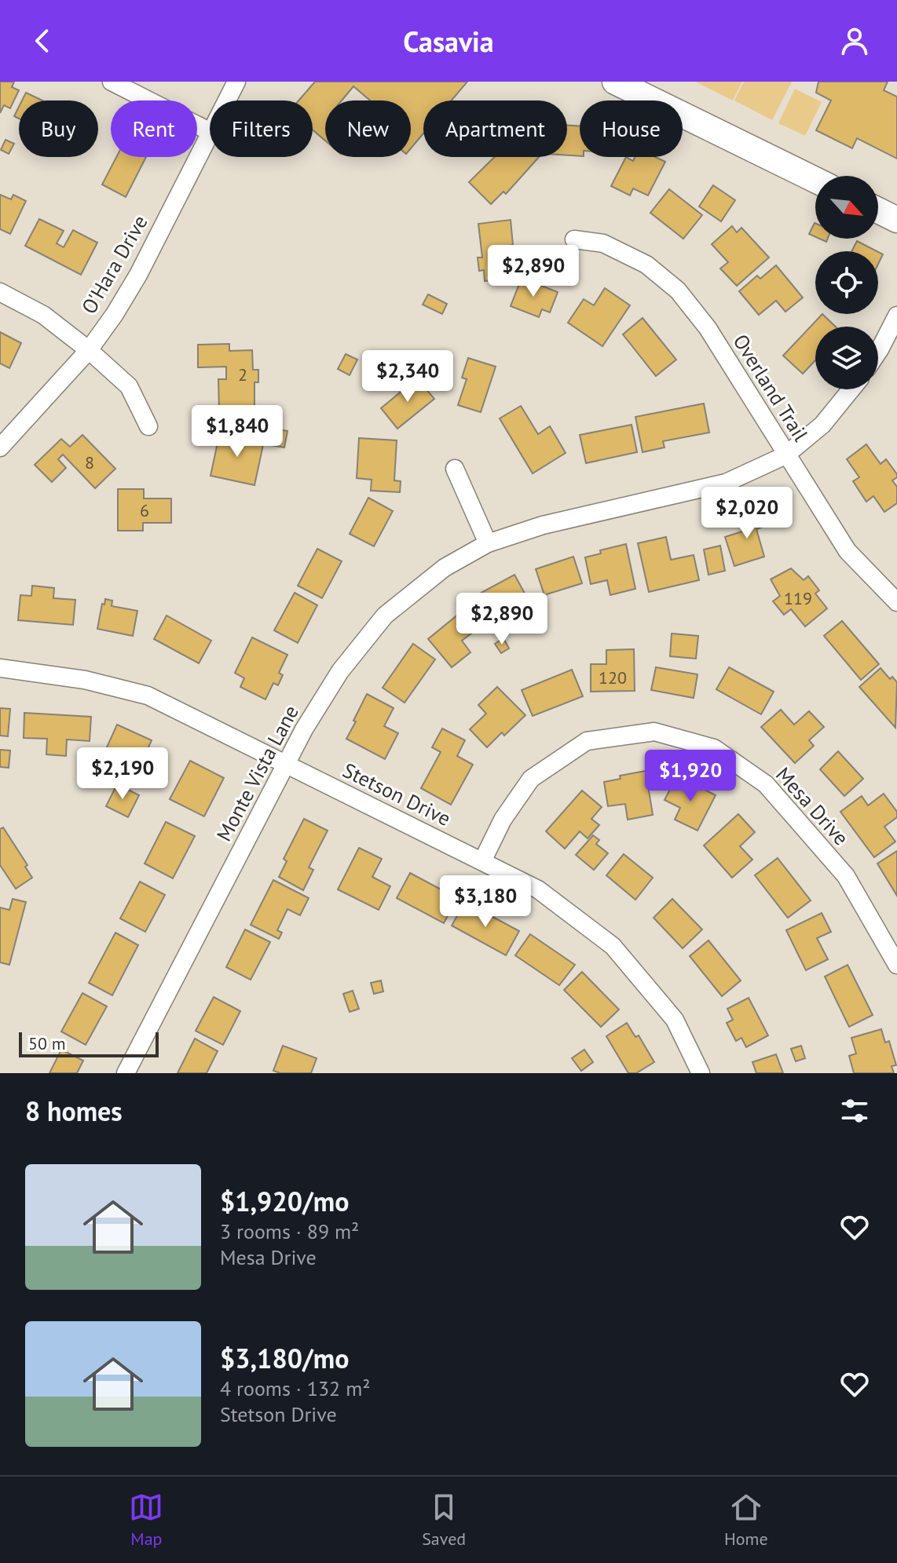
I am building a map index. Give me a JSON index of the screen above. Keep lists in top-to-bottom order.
{
  "streets": {
    "street": [
      "O'Hara Drive",
      "Overland Trail",
      "Monte Vista Lane",
      "Stetson Drive",
      "Mesa Drive"
    ]
  },
  "crossings": [
    ["Overland Trail", "Monte Vista Lane"],
    ["Monte Vista Lane", "Stetson Drive"],
    ["Stetson Drive", "Mesa Drive"]
  ],
  "house_numbers": [
    "2",
    "8",
    "6",
    "119",
    "120"
  ],
  "scale_bar": "50 m",
  "north": "bottom right",
  "page": {
    "header": "Casavia",
    "chip": [
      "Buy",
      "Rent",
      "Filters",
      "New",
      "Apartment",
      "House"
    ],
    "price": [
      "$2,890",
      "$2,340",
      "$1,840",
      "$2,020",
      "$2,890",
      "$2,190",
      "$1,920",
      "$3,180"
    ],
    "scale": "50 m",
    "heading": "8 homes",
    "list": [
      {
        "name": "$1,920/mo",
        "note": "3 rooms · 89 m² · Mesa Drive"
      },
      {
        "name": "$3,180/mo",
        "note": "4 rooms · 132 m² · Stetson Drive"
      }
    ],
    "tabs": ["Map", "Saved", "Home"]
  }
}
